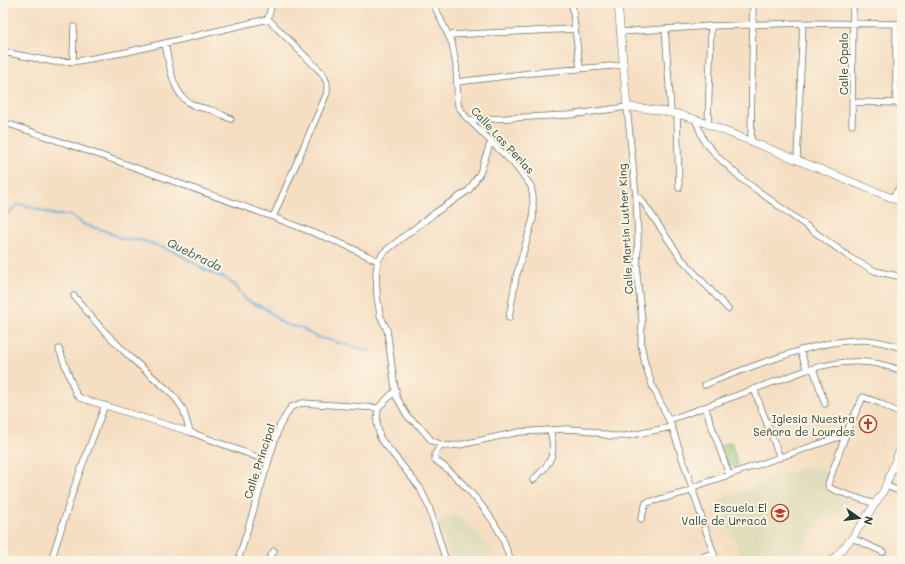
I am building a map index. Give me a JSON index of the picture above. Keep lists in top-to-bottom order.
{
  "streets": {
    "street": [
      "Calle Ópalo",
      "Calle Las Perlas",
      "Calle Martin Luther King",
      "Calle Principal"
    ]
  },
  "water": ["Quebrada"],
  "places": {
    "church": ["Iglesia Nuestra Señora de Lourdes"],
    "school or university": ["Escuela El Valle de Urracá"]
  },
  "north": "right"
}
